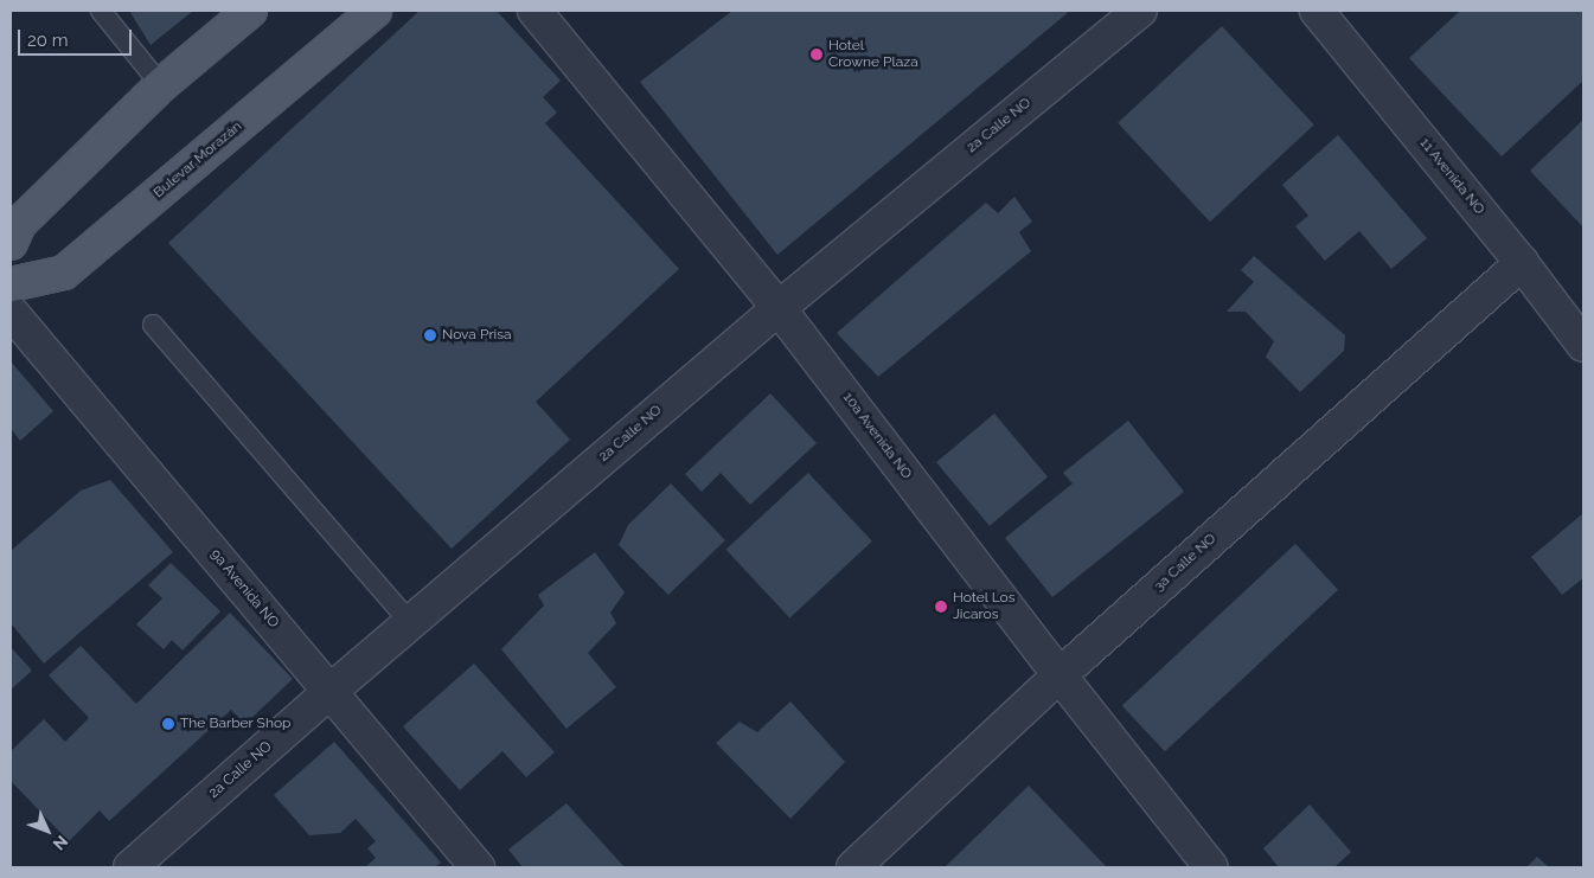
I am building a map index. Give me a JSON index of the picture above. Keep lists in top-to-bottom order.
{
  "streets": {
    "main road": ["Bulevar Morazán"],
    "street": [
      "2a Calle NO",
      "11 Avenida NO",
      "10a Avenida NO",
      "3a Calle NO",
      "9a Avenida NO"
    ]
  },
  "crossings": [
    ["2a Calle NO", "10a Avenida NO"],
    ["2a Calle NO", "9a Avenida NO"],
    ["11 Avenida NO", "3a Calle NO"],
    ["10a Avenida NO", "3a Calle NO"]
  ],
  "places": [
    "Hotel Crowne Plaza",
    "Nova Prisa",
    "Hotel Los Jicaros",
    "The Barber Shop"
  ],
  "scale_bar": "20 m",
  "north": "bottom right"
}
